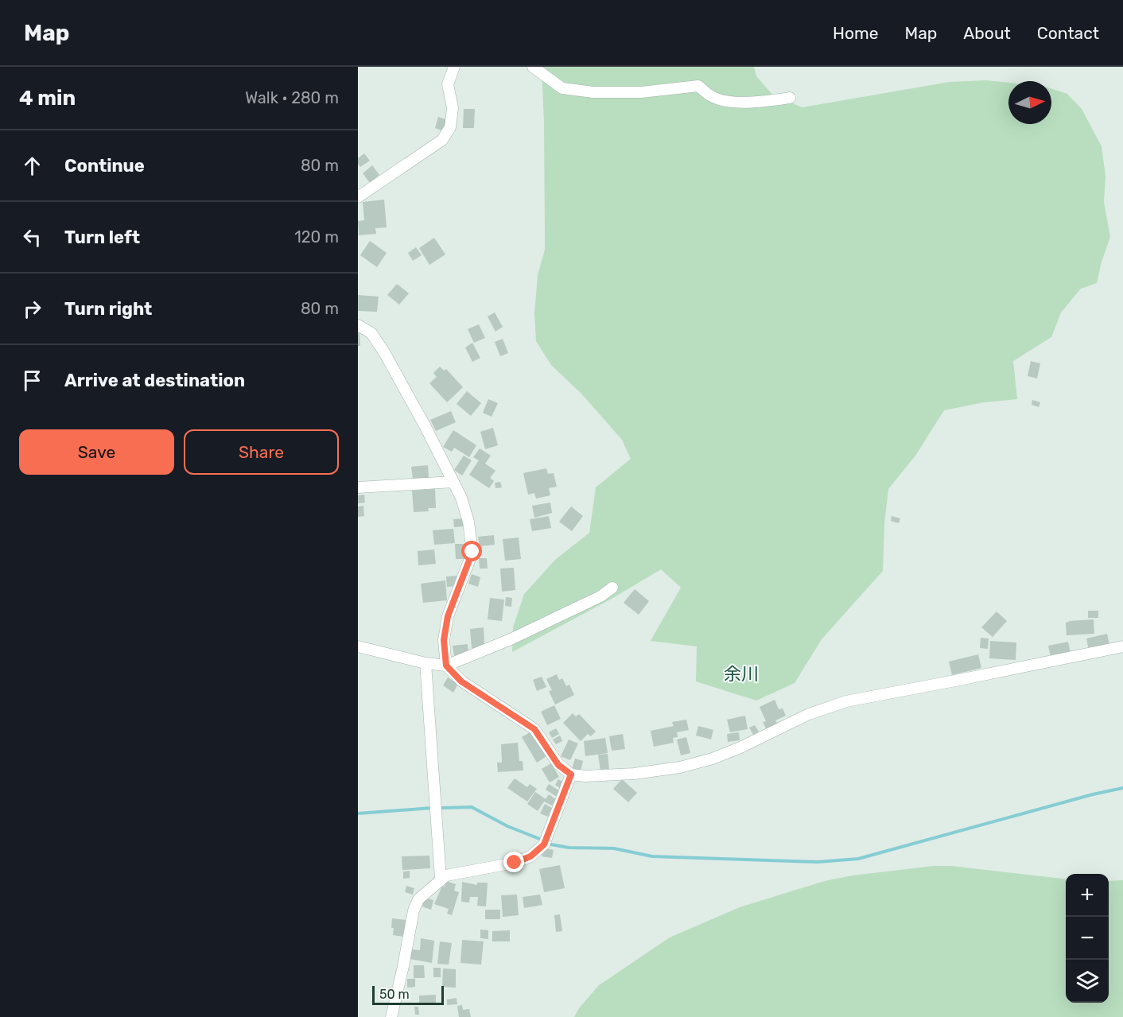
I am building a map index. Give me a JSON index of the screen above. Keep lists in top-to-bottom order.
{
  "districts": ["余川"],
  "scale_bar": "50 m",
  "north": "right",
  "page": {
    "header": "Map",
    "nav": [
      "Home",
      "Map",
      "About",
      "Contact"
    ],
    "heading": ["4 min", "Walk · 280 m"],
    "list": [
      ["Continue", "80 m"],
      ["Turn left", "120 m"],
      ["Turn right", "80 m"],
      "Arrive at destination"
    ],
    "buttons": ["Save", "Share"],
    "map_buttons": ["+", "−"],
    "scale": "50 m"
  }
}
